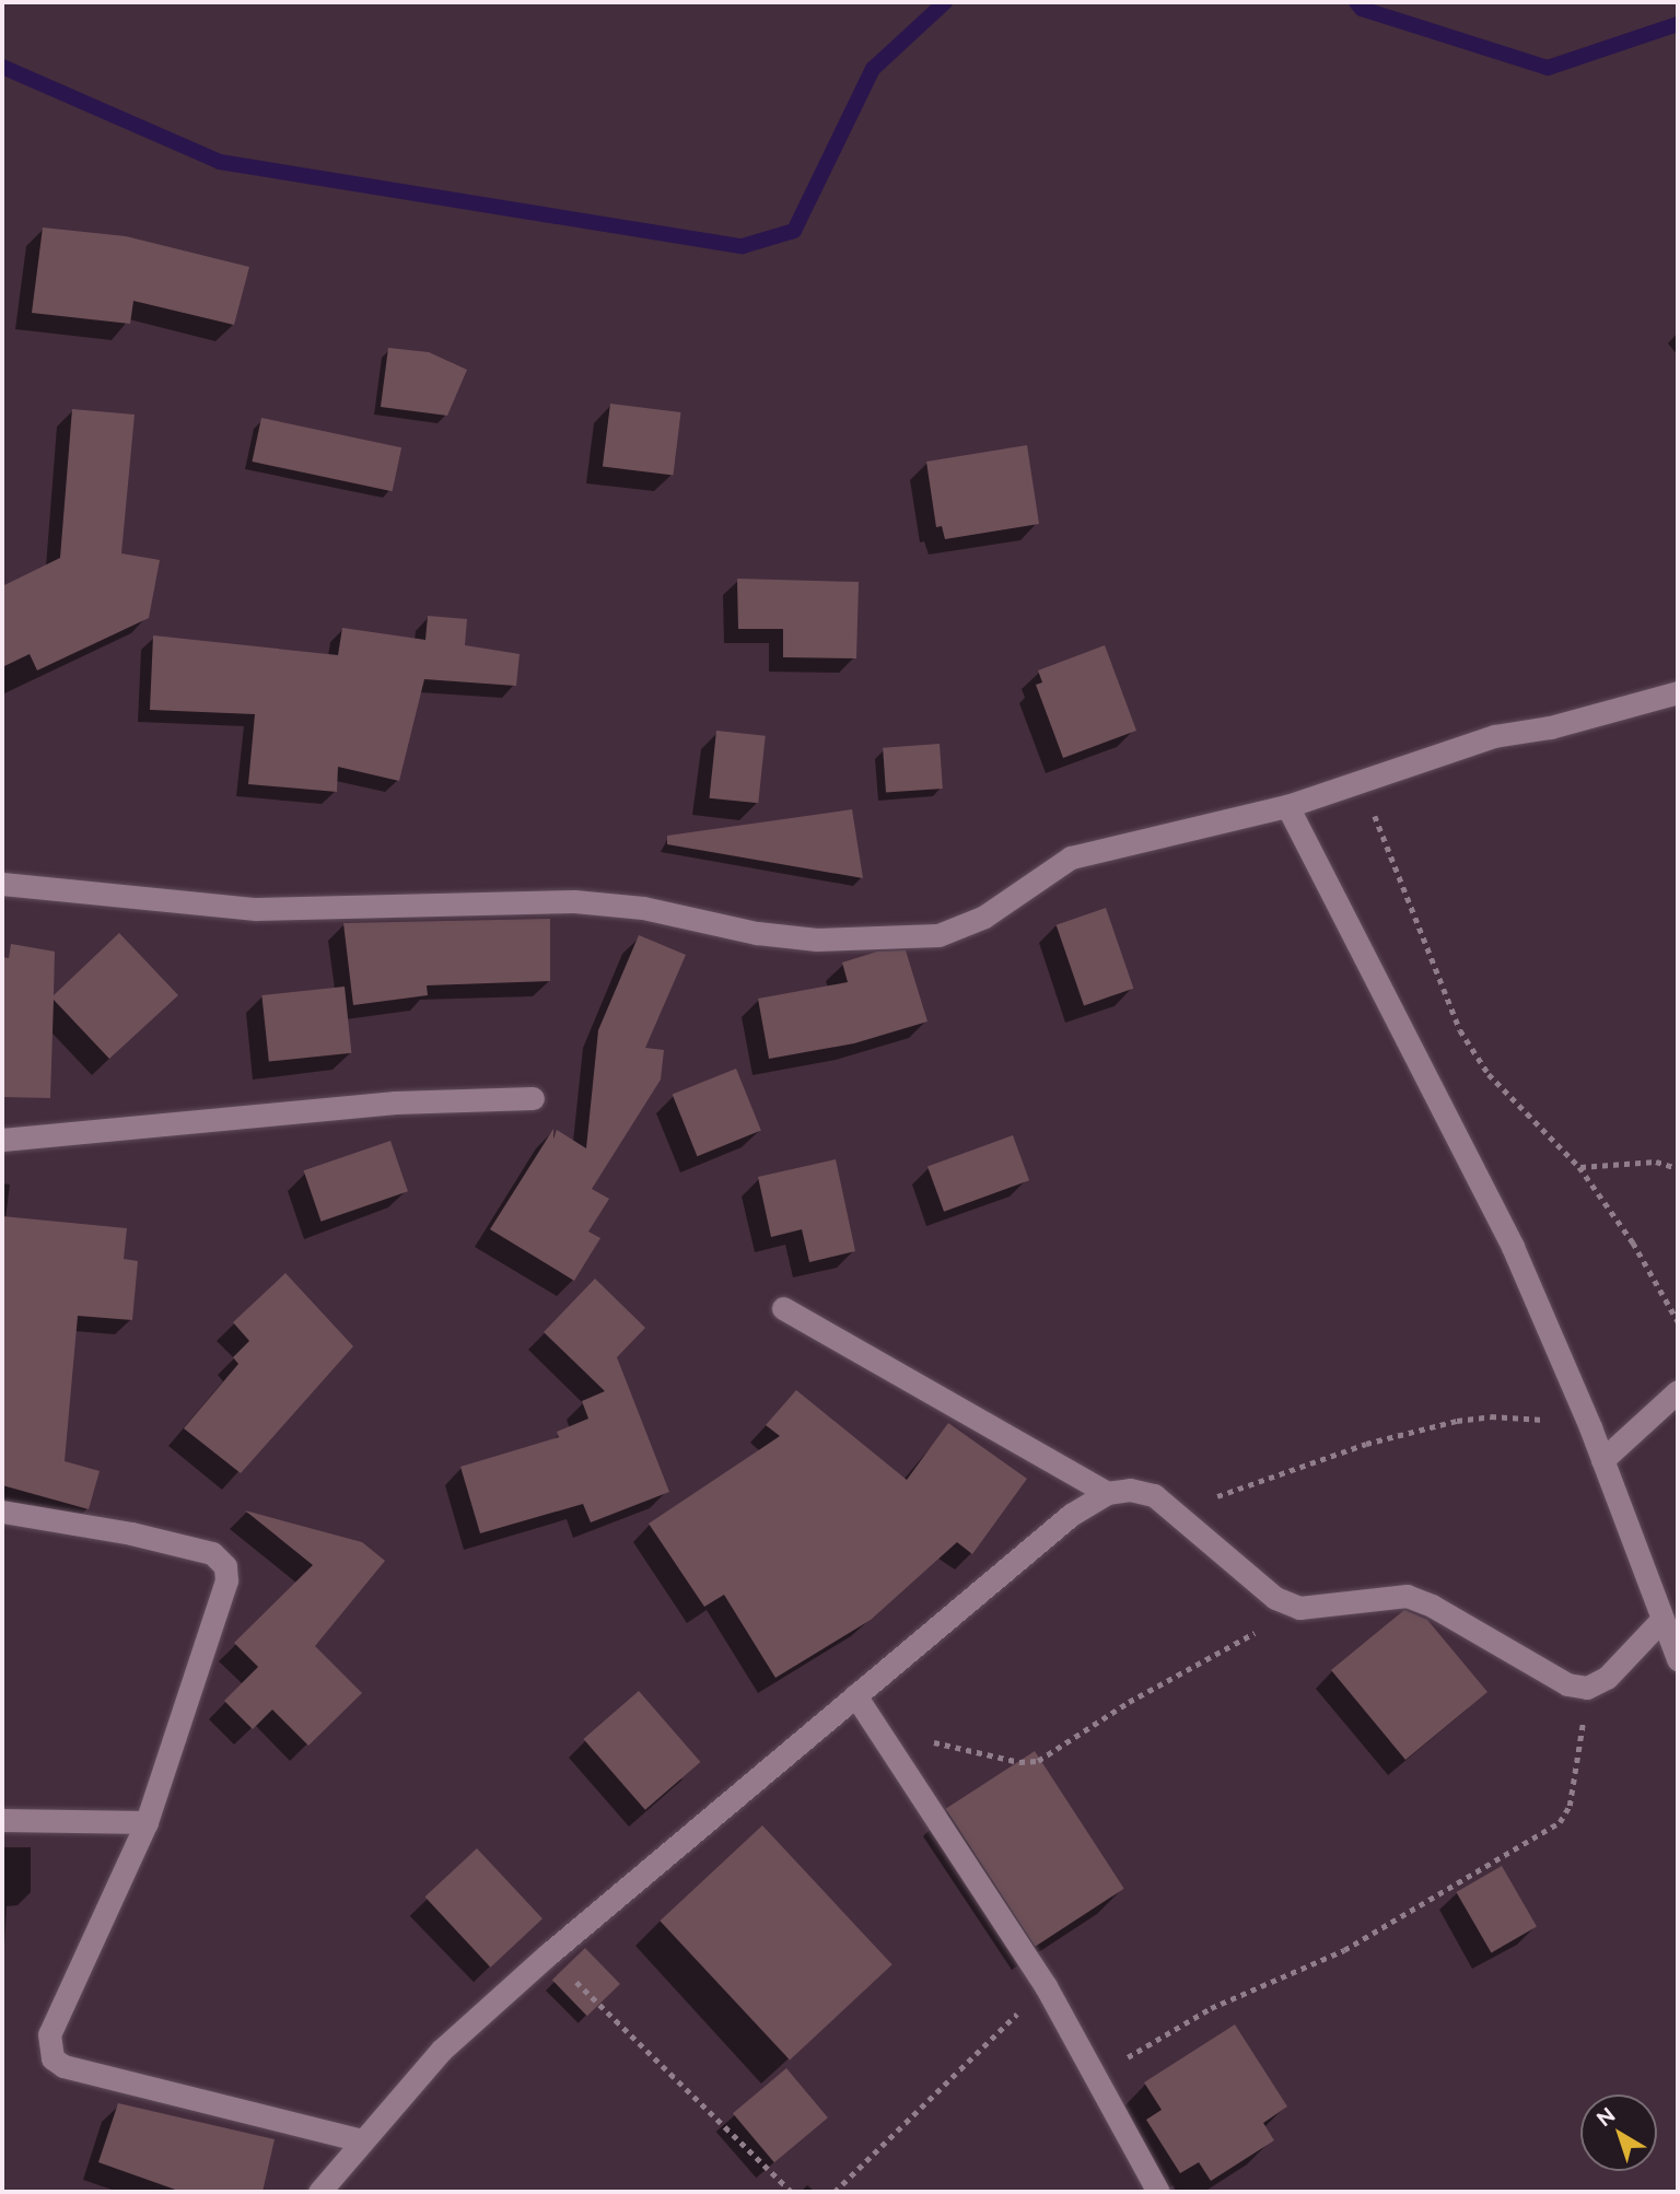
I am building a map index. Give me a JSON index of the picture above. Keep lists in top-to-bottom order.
{
  "north": "top left"
}
